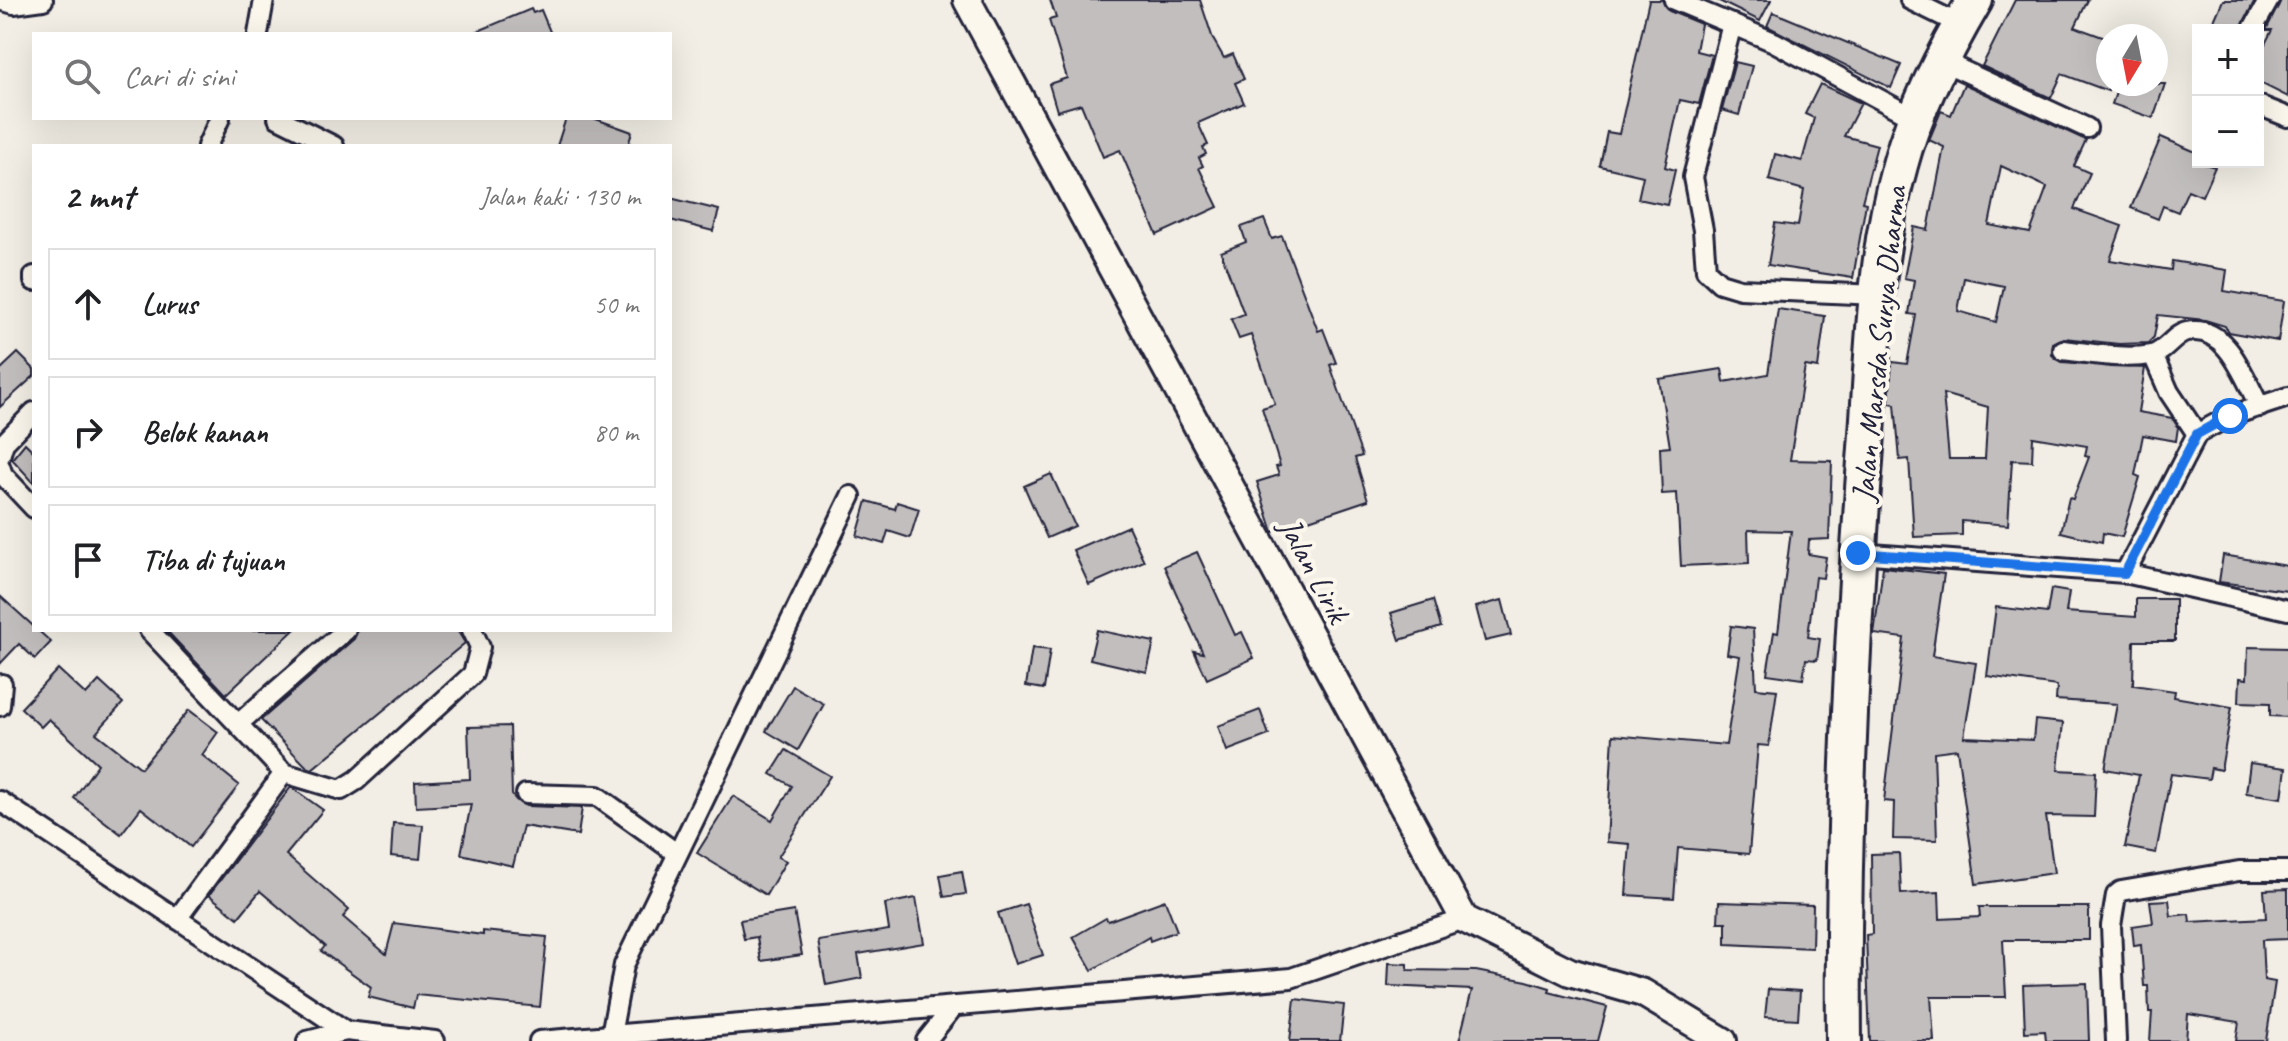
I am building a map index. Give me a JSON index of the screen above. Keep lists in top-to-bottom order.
{
  "streets": {
    "highway": ["Jalan Marsda Surya Dharma"],
    "main road": ["Jalan Lirik"]
  },
  "north": "bottom",
  "page": {
    "map_buttons": ["+", "−"],
    "search": "Cari di sini",
    "heading": ["2 mnt", "Jalan kaki · 130 m"],
    "list": [
      ["Lurus", "50 m"],
      ["Belok kanan", "80 m"],
      "Tiba di tujuan"
    ]
  }
}
